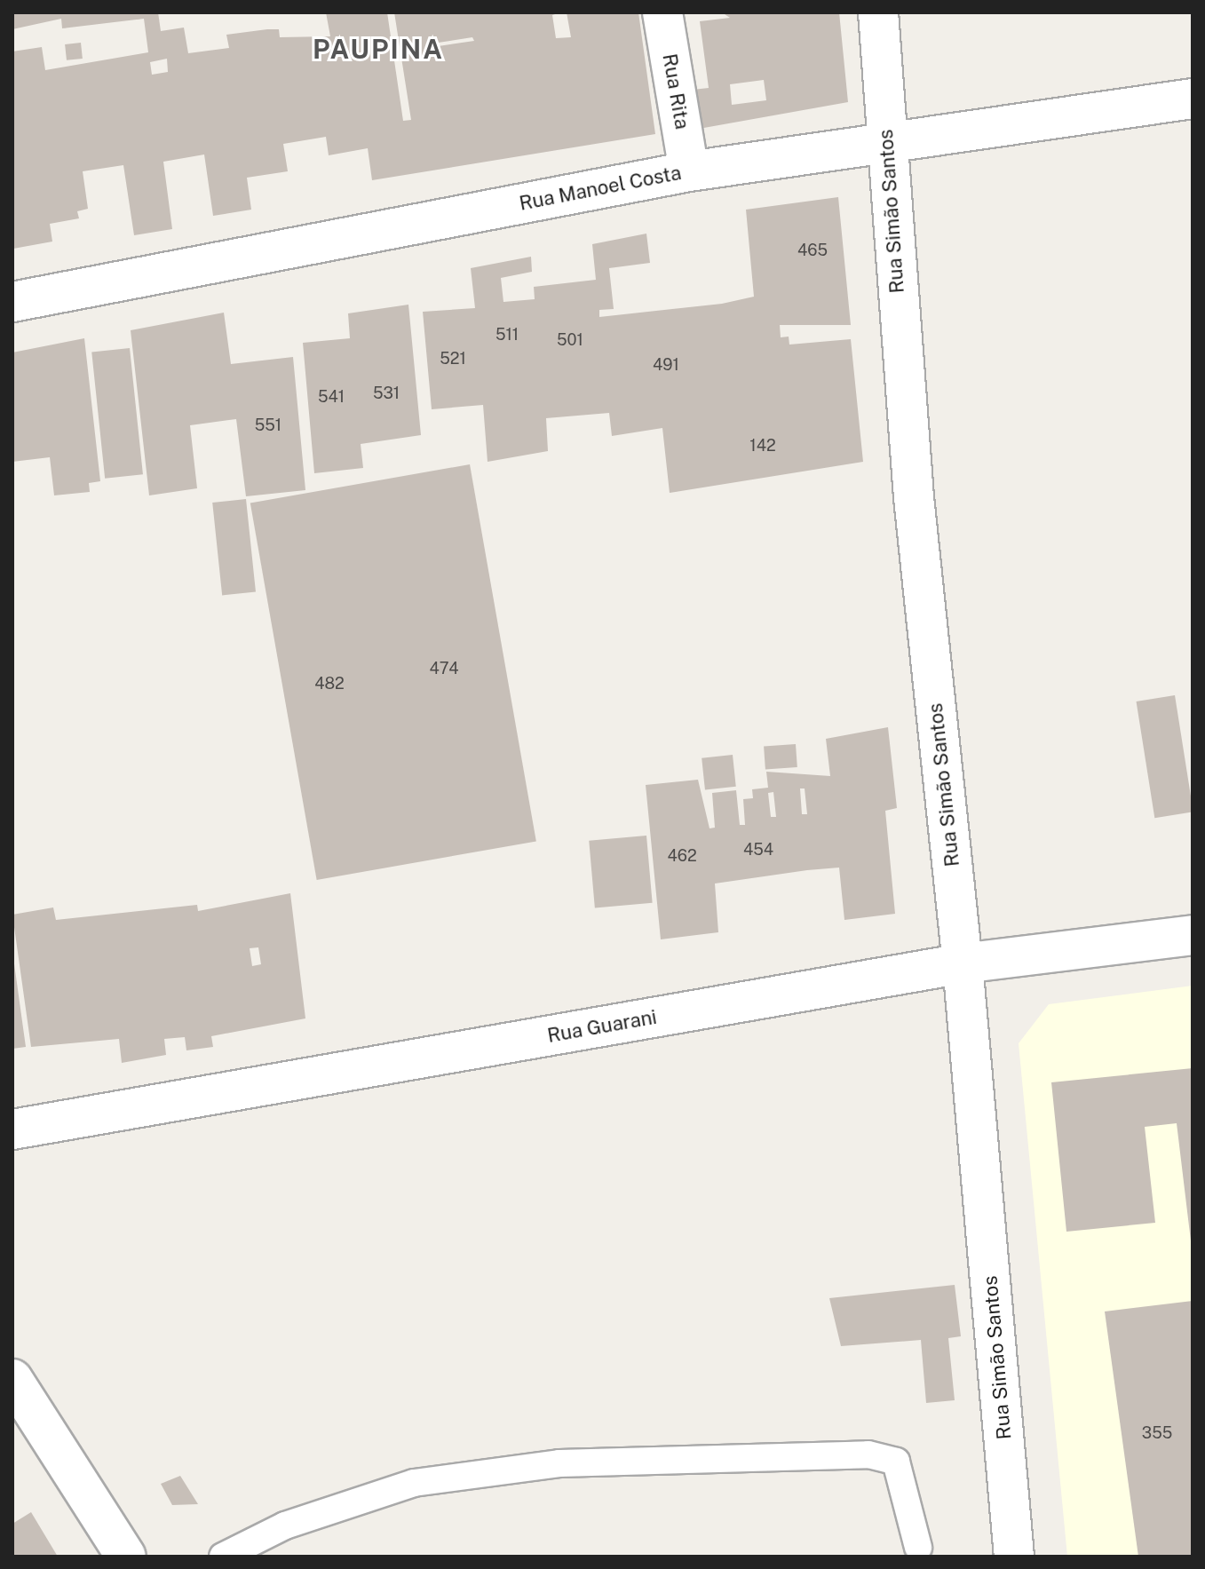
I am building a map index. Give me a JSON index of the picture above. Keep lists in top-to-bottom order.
{
  "streets": {
    "street": [
      "Rua Rita",
      "Rua Manoel Costa",
      "Rua Simão Santos",
      "Rua Guarani"
    ]
  },
  "crossings": [
    ["Rua Rita", "Rua Manoel Costa"],
    ["Rua Manoel Costa", "Rua Simão Santos"],
    ["Rua Simão Santos", "Rua Guarani"]
  ],
  "districts": ["PAUPINA"],
  "house_numbers": [
    "465",
    "511",
    "501",
    "521",
    "491",
    "531",
    "541",
    "551",
    "142",
    "474",
    "482",
    "454",
    "462",
    "355"
  ]
}
